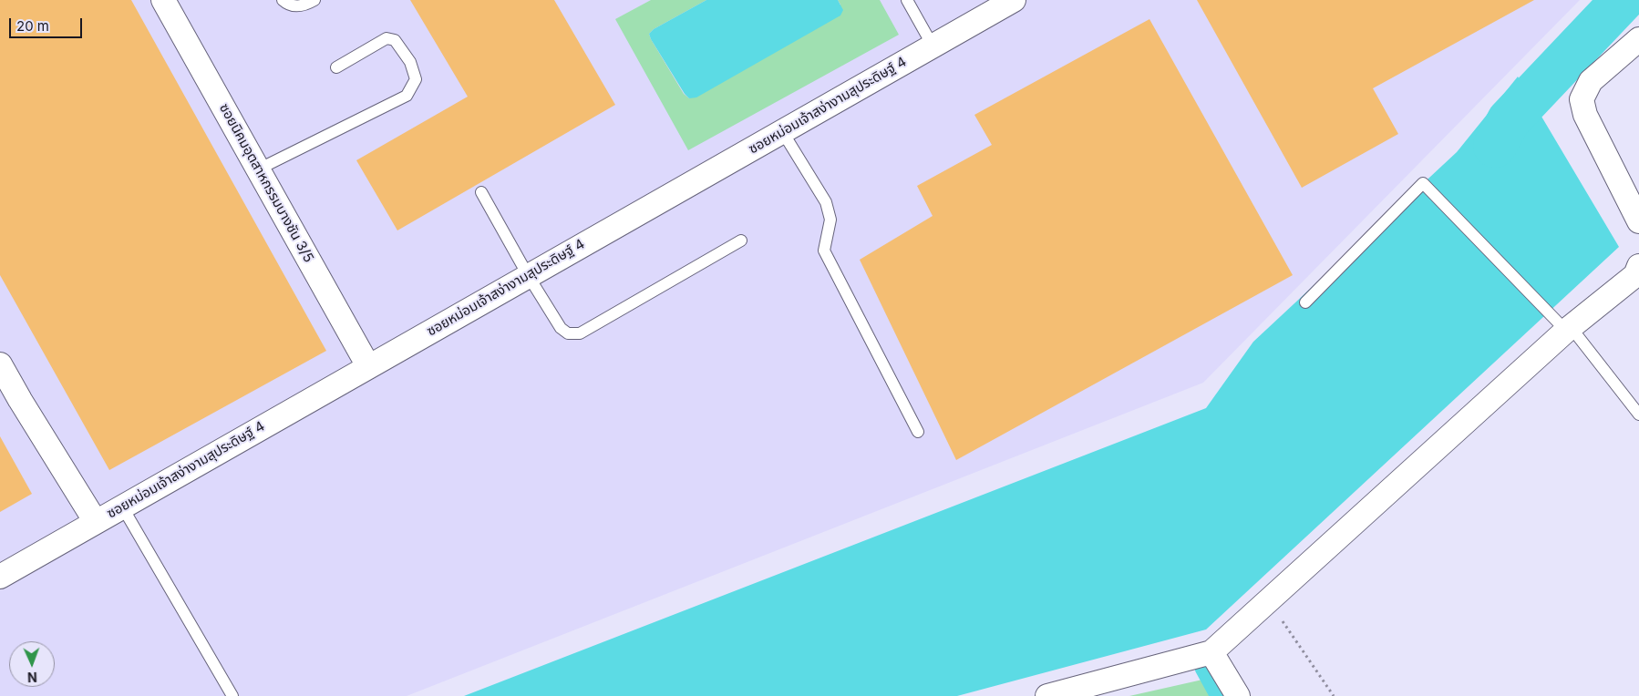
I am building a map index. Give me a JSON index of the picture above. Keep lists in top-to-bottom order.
{
  "streets": {
    "street": ["ซอยหม่อมเจ้าสง่างามสุประดิษฐ์ 4", "ซอยนิคมอุตสาหกรรมบางชัน 3/5"]
  },
  "crossings": [
    ["ซอยหม่อมเจ้าสง่างามสุประดิษฐ์ 4", "ซอยนิคมอุตสาหกรรมบางชัน 3/5"]
  ],
  "scale_bar": "20 m",
  "north": "bottom"
}
